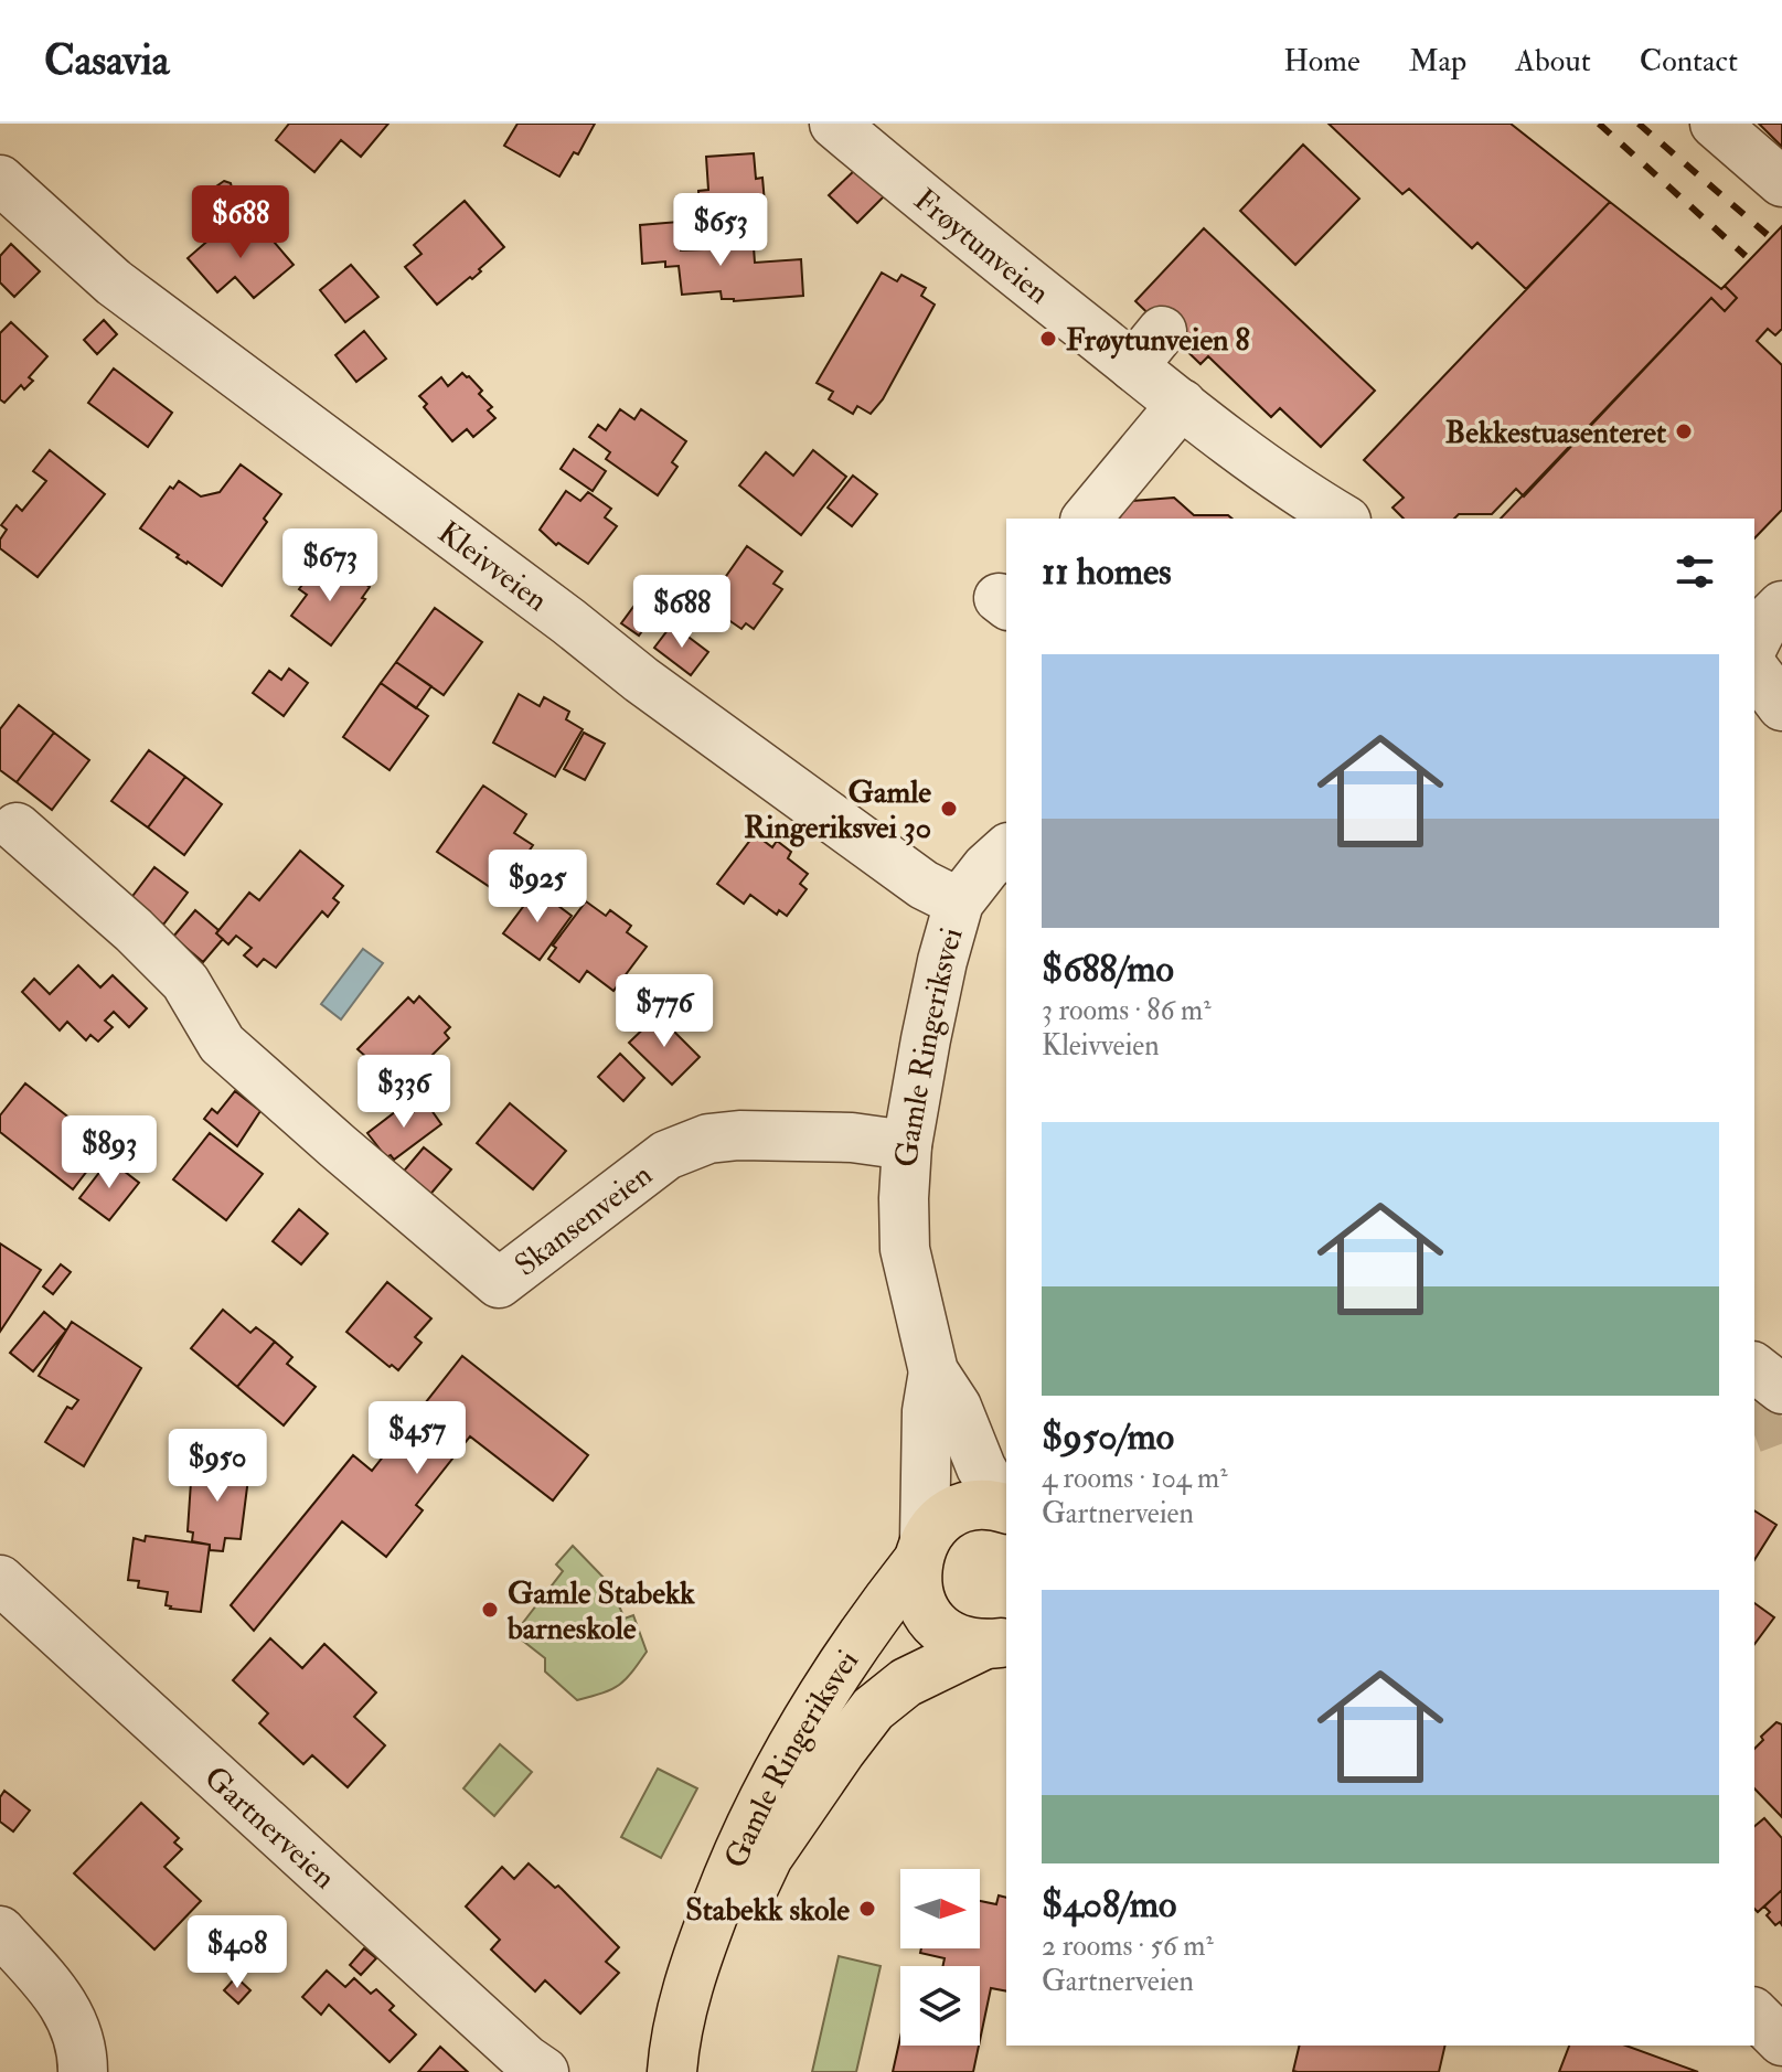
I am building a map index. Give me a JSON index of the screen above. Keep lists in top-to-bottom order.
{
  "streets": {
    "main road": ["Gamle Ringeriksvei"],
    "street": [
      "Frøytunveien",
      "Kleivveien",
      "Skansenveien",
      "Gartnerveien"
    ]
  },
  "crossings": [
    ["Kleivveien", "Gamle Ringeriksvei"],
    ["Gamle Ringeriksvei", "Skansenveien"]
  ],
  "places": [
    "Frøytunveien 8",
    "Bekkestuasenteret",
    "Gamle Ringeriksvei 30",
    "Gamle Stabekk barneskole",
    "Stabekk skole"
  ],
  "north": "right",
  "page": {
    "header": "Casavia",
    "nav": [
      "Home",
      "Map",
      "About",
      "Contact"
    ],
    "price": [
      "$688",
      "$653",
      "$673",
      "$688",
      "$925",
      "$776",
      "$336",
      "$893",
      "$457",
      "$950",
      "$408"
    ],
    "heading": "11 homes",
    "list": [
      {
        "name": "$688/mo",
        "note": "3 rooms · 86 m² · Kleivveien"
      },
      {
        "name": "$950/mo",
        "note": "4 rooms · 104 m² · Gartnerveien"
      },
      {
        "name": "$408/mo",
        "note": "2 rooms · 56 m² · Gartnerveien"
      }
    ]
  }
}
